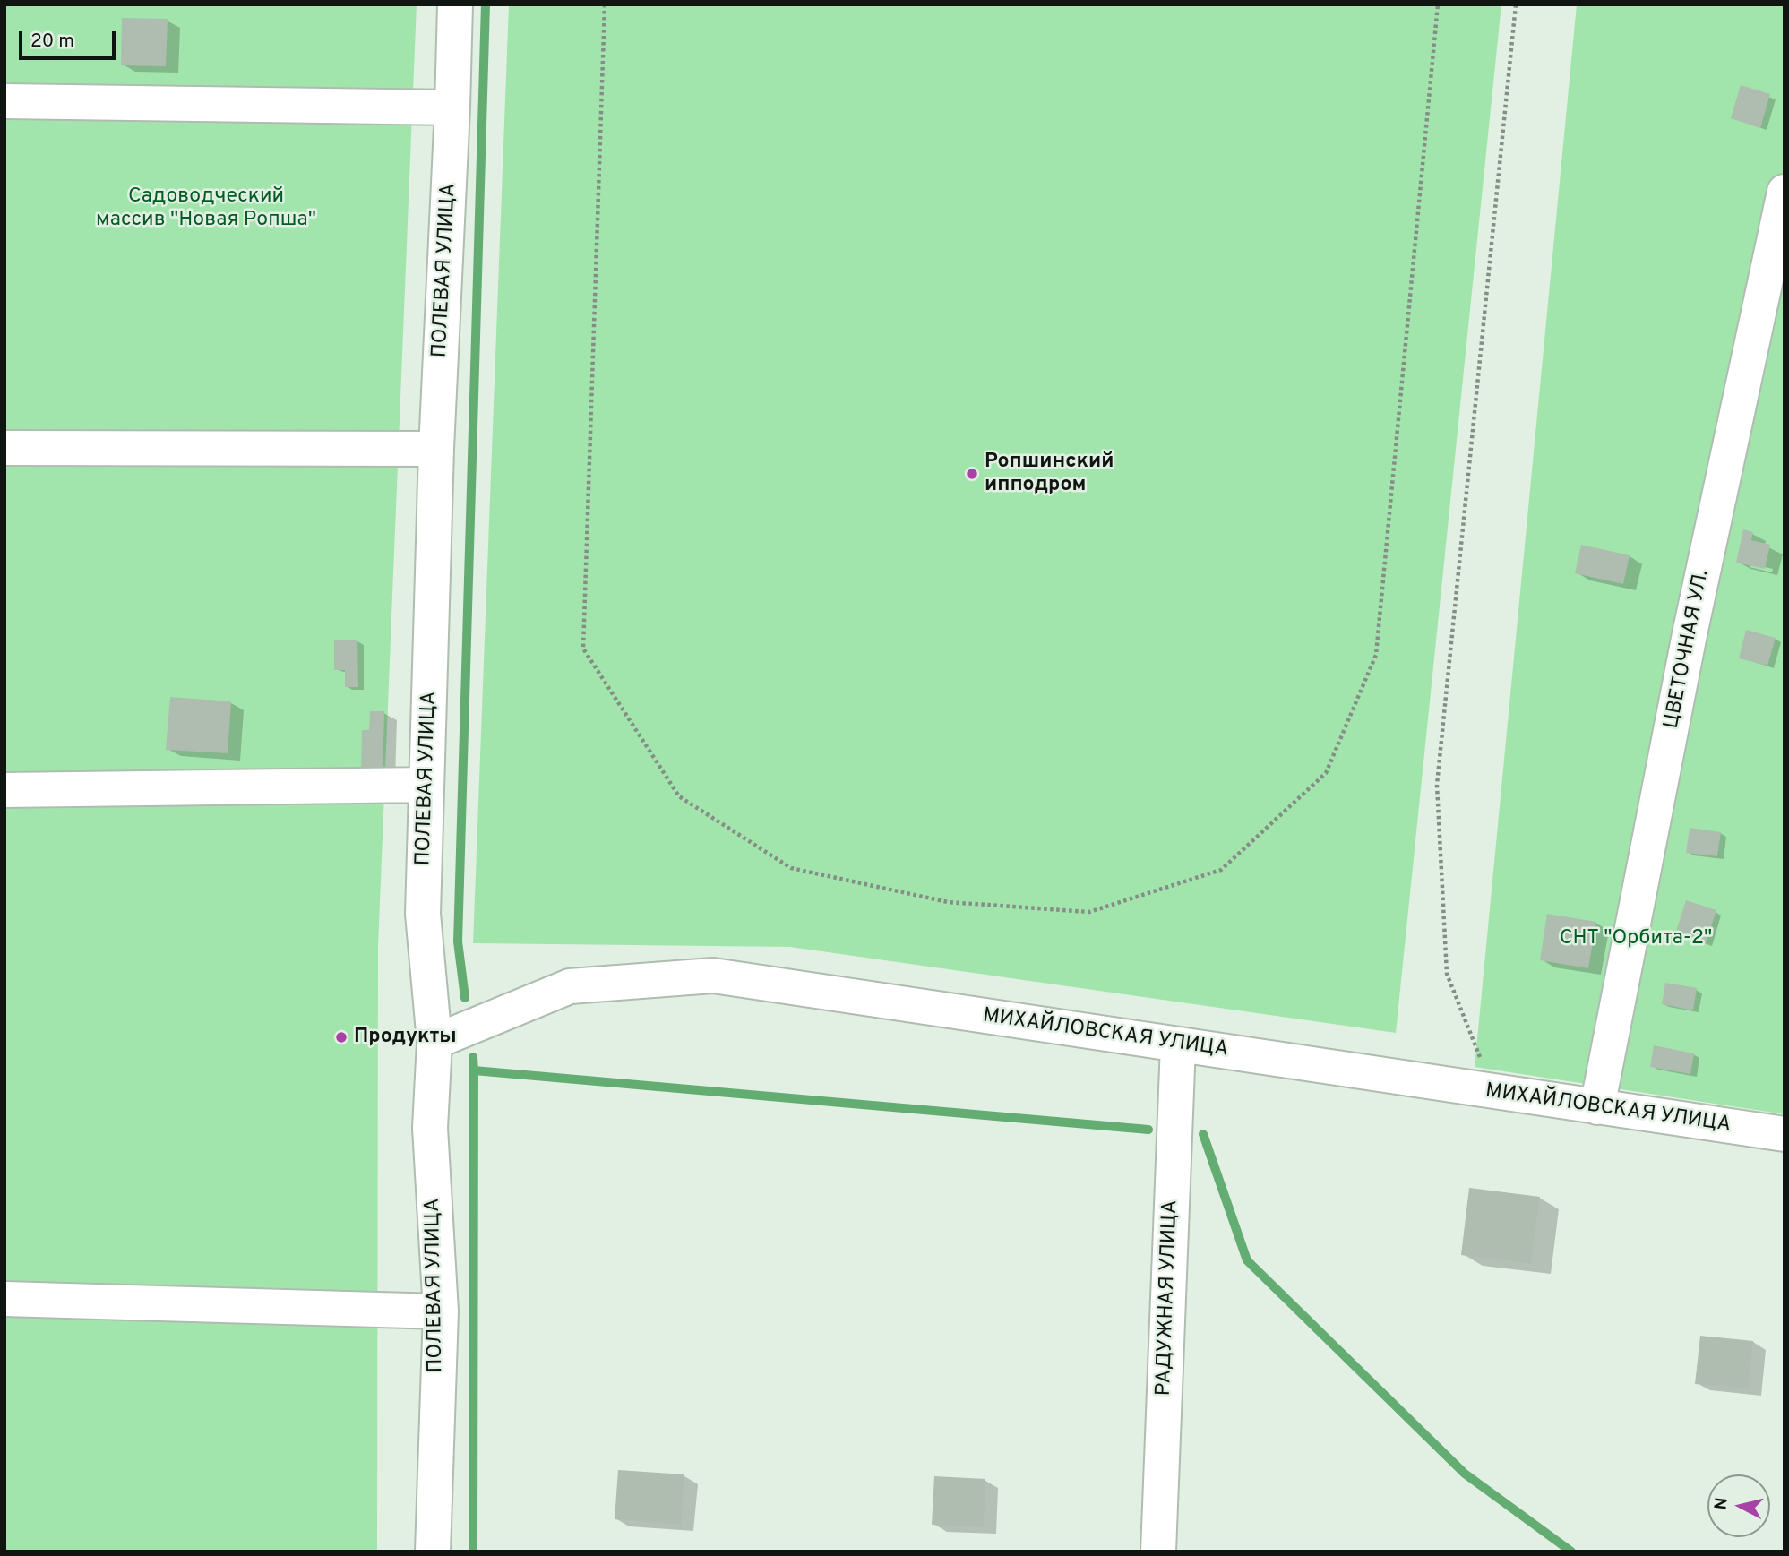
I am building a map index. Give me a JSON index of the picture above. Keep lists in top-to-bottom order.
{
  "streets": {
    "street": [
      "ПОЛЕВАЯ УЛИЦА",
      "ЦВЕТОЧНАЯ УЛ.",
      "МИХАЙЛОВСКАЯ УЛИЦА",
      "РАДУЖНАЯ УЛИЦА"
    ]
  },
  "crossings": [
    ["ПОЛЕВАЯ УЛИЦА", "МИХАЙЛОВСКАЯ УЛИЦА"],
    ["ЦВЕТОЧНАЯ УЛ.", "МИХАЙЛОВСКАЯ УЛИЦА"],
    ["МИХАЙЛОВСКАЯ УЛИЦА", "РАДУЖНАЯ УЛИЦА"]
  ],
  "parks": ["Садоводческий массив \"Новая Ропша\"", "СНТ \"Орбита-2\""],
  "places": ["Ропшинский ипподром", "Продукты"],
  "scale_bar": "20 m",
  "north": "left"
}
